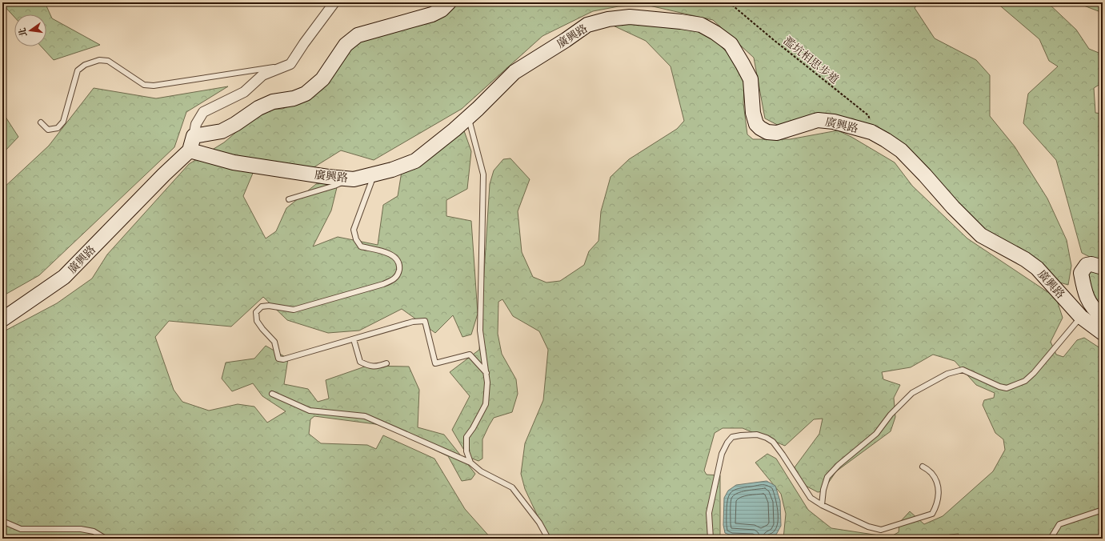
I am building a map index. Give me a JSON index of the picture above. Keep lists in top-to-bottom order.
{
  "streets": {
    "street": ["廣興路"],
    "path": ["濫坑相思步道"]
  },
  "crossings": [
    ["廣興路", "濫坑相思步道"]
  ],
  "north": "left"
}
